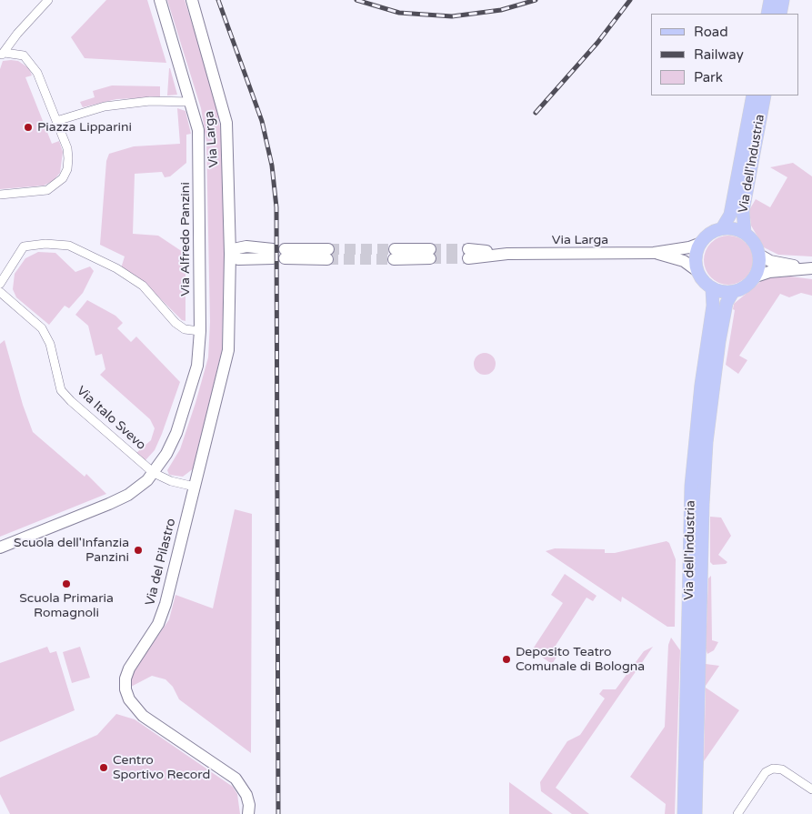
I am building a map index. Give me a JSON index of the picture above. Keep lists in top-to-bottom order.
{
  "streets": {
    "main road": ["Via dell'Industria"],
    "street": [
      "Via Larga",
      "Via Alfredo Panzini",
      "Via Italo Svevo",
      "Via del Pilastro"
    ]
  },
  "crossings": [
    ["Via Larga", "Via dell'Industria"],
    ["Via Larga", "Via del Pilastro"],
    ["Via Alfredo Panzini", "Via Italo Svevo"]
  ],
  "places": [
    "Piazza Lipparini",
    "Scuola dell'Infanzia Panzini",
    "Scuola Primaria Romagnoli",
    "Deposito Teatro Comunale di Bologna",
    "Centro Sportivo Record"
  ],
  "legend": ["Road", "Railway", "Park"]
}
